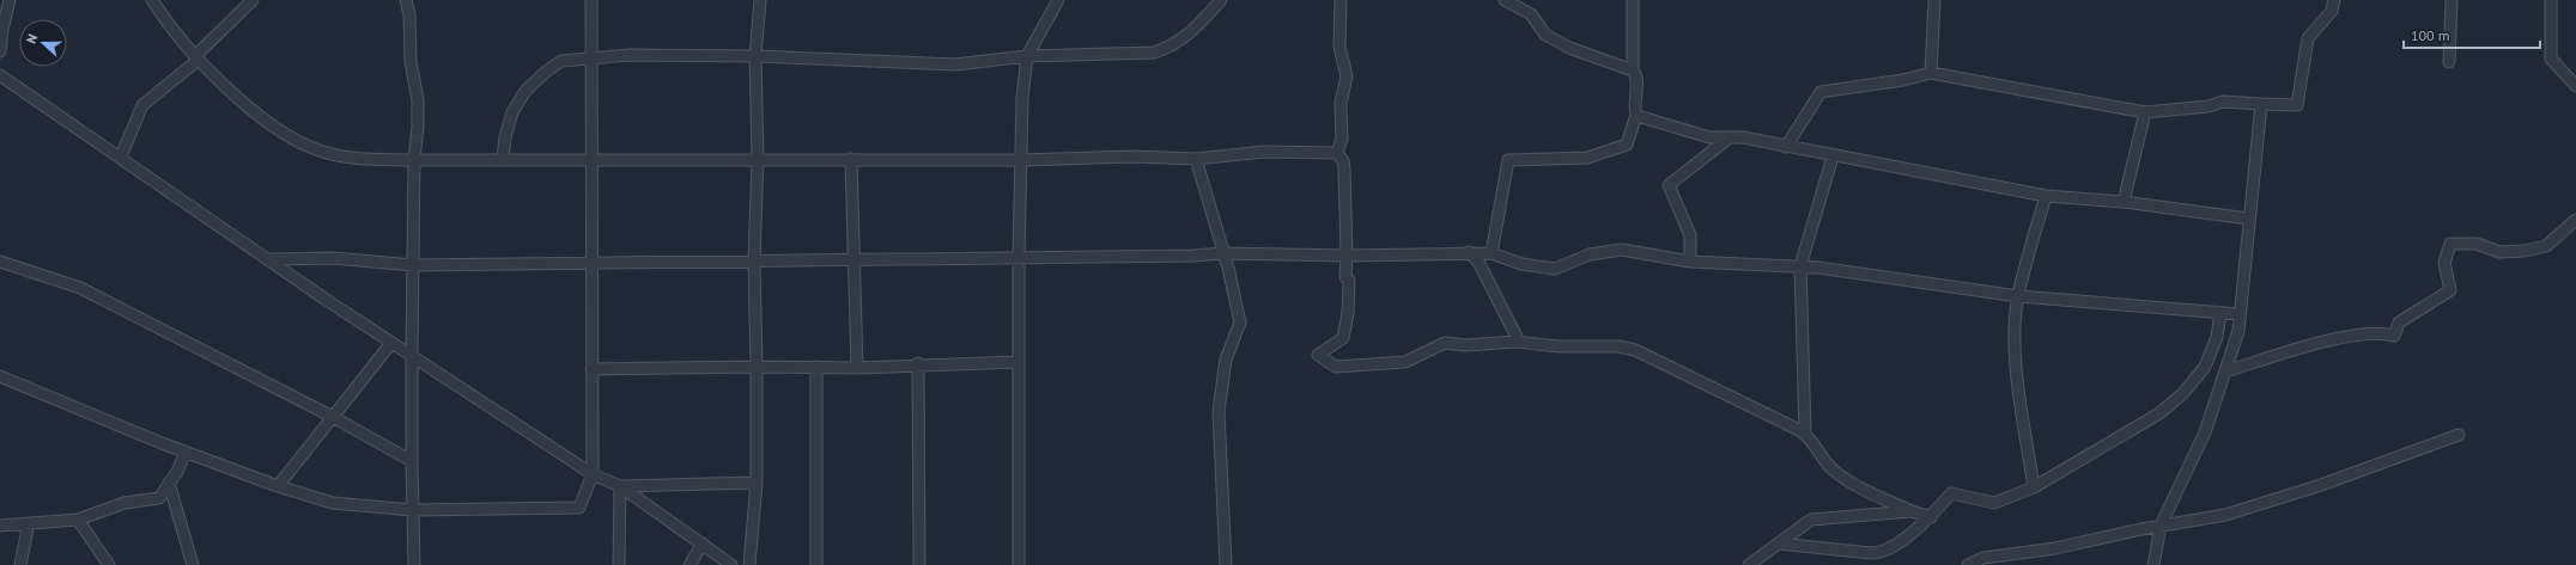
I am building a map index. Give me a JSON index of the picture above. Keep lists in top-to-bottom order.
{
  "scale_bar": "100 m",
  "north": "left"
}
